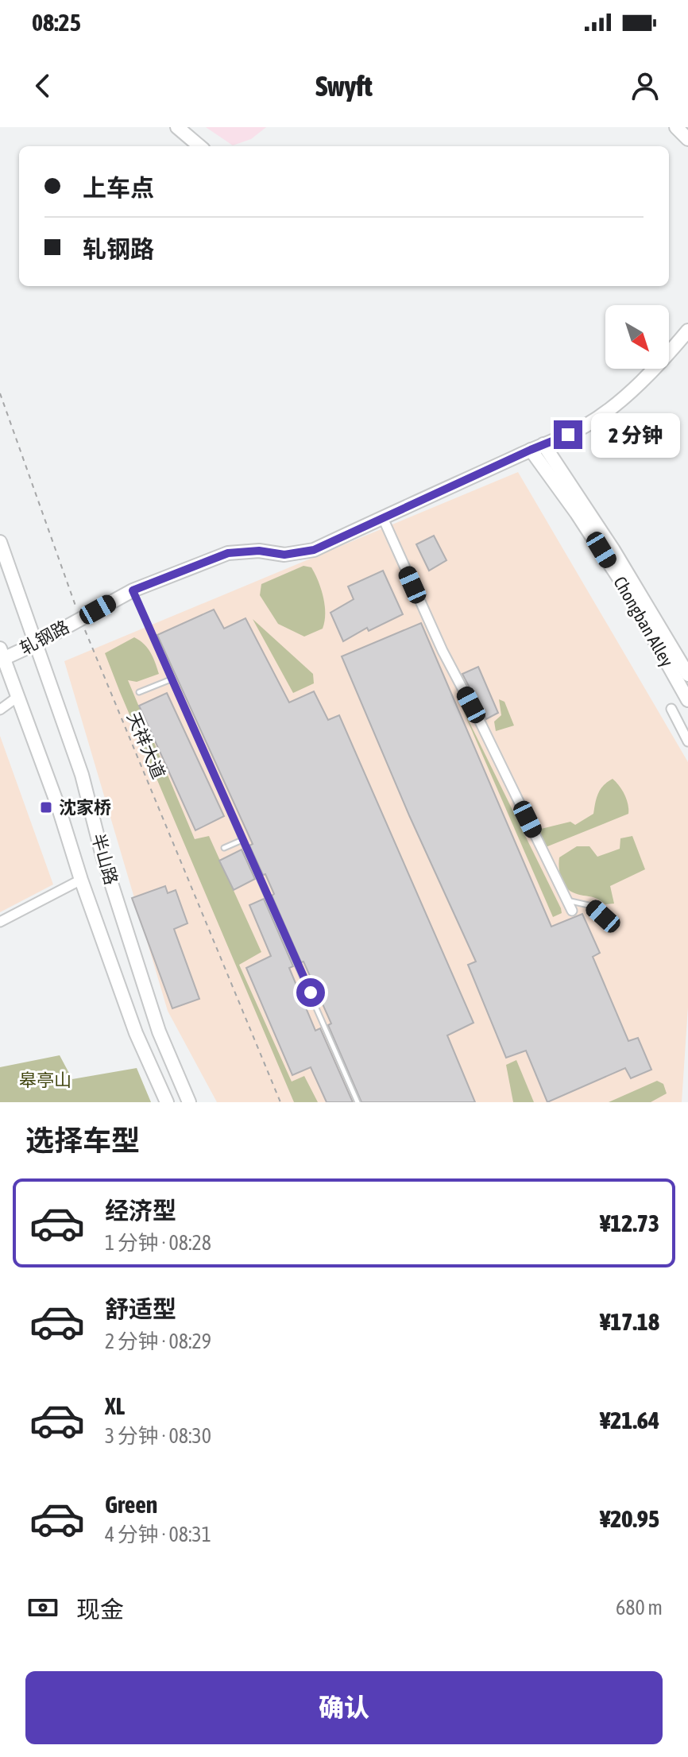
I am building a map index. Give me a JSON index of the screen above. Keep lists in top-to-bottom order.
{
  "streets": {
    "street": ["Chongban Alley", "轧钢路", "半山路"],
    "path": ["天祥大道"]
  },
  "crossings": [
    ["Chongban Alley", "轧钢路"],
    ["轧钢路", "天祥大道"],
    ["轧钢路", "半山路"]
  ],
  "parks": ["皋亭山"],
  "places": {
    "transit": ["沈家桥"]
  },
  "north": "bottom right",
  "page": {
    "status": "08:25",
    "header": "Swyft",
    "banner": ["上车点", "轧钢路"],
    "bubble": "2 分钟",
    "heading": "选择车型",
    "list": [
      {
        "name": "经济型",
        "note": "1 分钟 · 08:28",
        "value": "¥12.73"
      },
      {
        "name": "舒适型",
        "note": "2 分钟 · 08:29",
        "value": "¥17.18"
      },
      {
        "name": "XL",
        "note": "3 分钟 · 08:30",
        "value": "¥21.64"
      },
      {
        "name": "Green",
        "note": "4 分钟 · 08:31",
        "value": "¥20.95"
      }
    ],
    "pay": ["现金", "680 m"],
    "buttons": "确认"
  }
}
